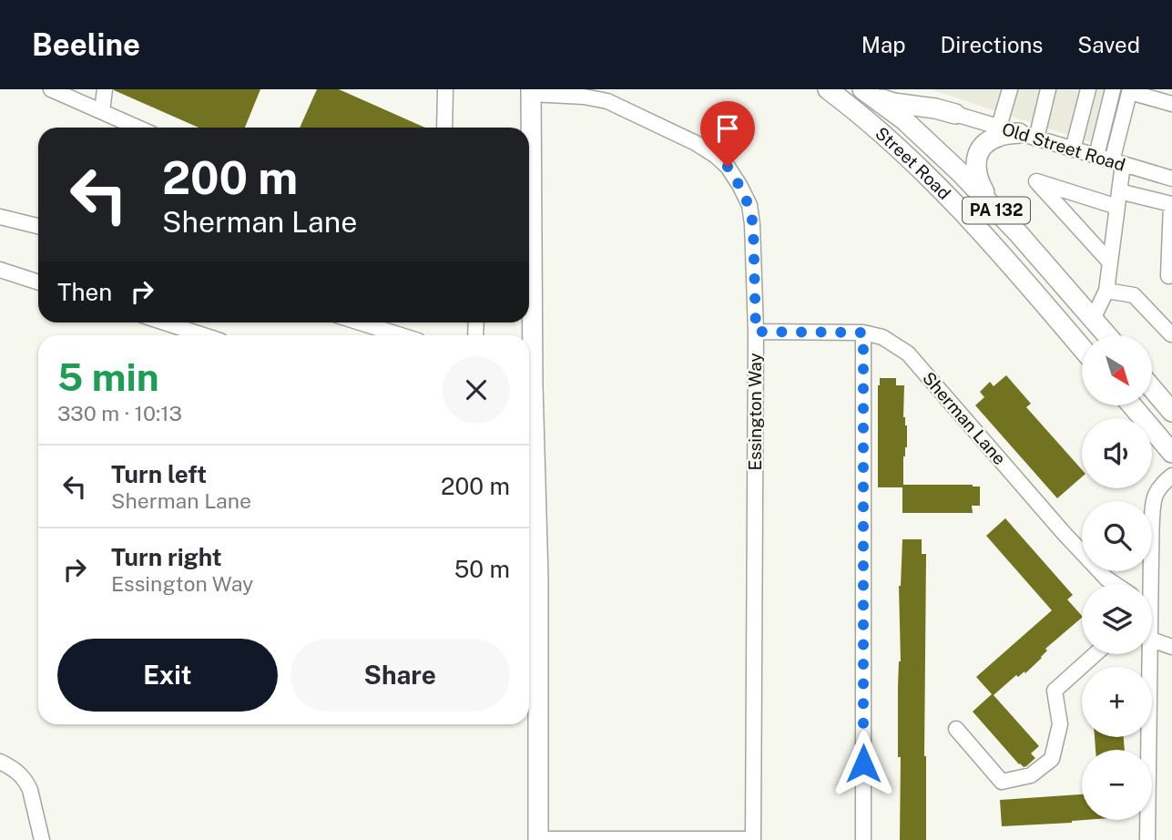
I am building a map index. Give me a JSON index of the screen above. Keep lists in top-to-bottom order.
{
  "streets": {
    "main road": ["Street Road", "PA 132"],
    "street": ["Old Street Road", "Essington Way", "Sherman Lane"]
  },
  "crossings": [
    ["Essington Way", "Sherman Lane"]
  ],
  "north": "bottom right",
  "page": {
    "header": "Beeline",
    "nav": ["Map", "Directions", "Saved"],
    "turn": ["200 m", "Sherman Lane"],
    "then": "Then",
    "map_buttons": ["+", "−"],
    "heading": ["5 min", "330 m · 10:13"],
    "list": [
      {
        "name": "Turn left",
        "note": "Sherman Lane",
        "value": "200 m"
      },
      {
        "name": "Turn right",
        "note": "Essington Way",
        "value": "50 m"
      }
    ],
    "buttons": ["Exit", "Share"]
  }
}
